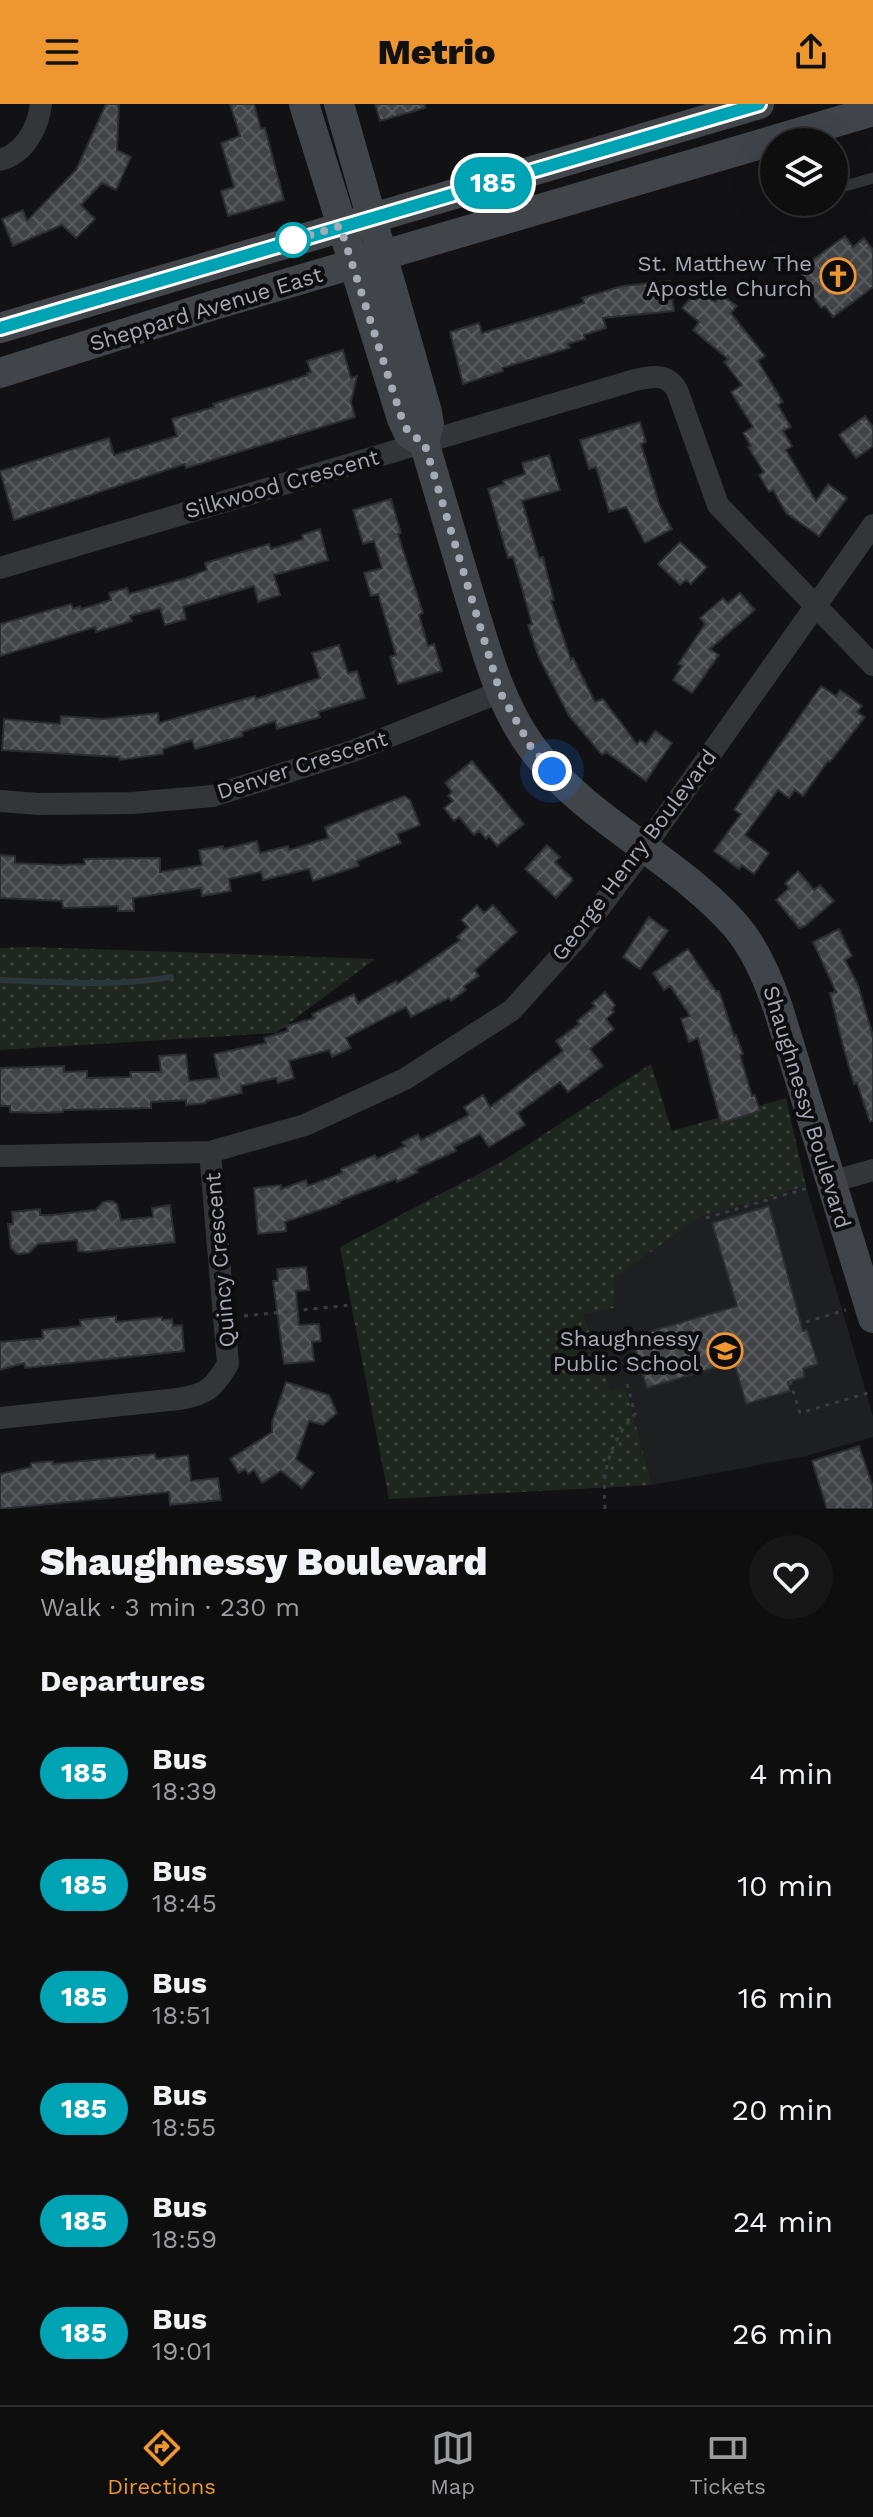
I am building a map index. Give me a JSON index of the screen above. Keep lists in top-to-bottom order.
{
  "streets": {
    "main road": ["Sheppard Avenue East", "Shaughnessy Boulevard"],
    "street": [
      "Silkwood Crescent",
      "Denver Crescent",
      "George Henry Boulevard",
      "Quincy Crescent"
    ]
  },
  "crossings": [
    ["Silkwood Crescent", "George Henry Boulevard"],
    ["Silkwood Crescent", "Shaughnessy Boulevard"],
    ["Denver Crescent", "Shaughnessy Boulevard"],
    ["George Henry Boulevard", "Shaughnessy Boulevard"],
    ["George Henry Boulevard", "Quincy Crescent"]
  ],
  "places": {
    "church": ["St. Matthew The Apostle Church"],
    "school or university": ["Shaughnessy Public School"]
  },
  "lines": ["bus line 185"],
  "page": {
    "header": "Metrio",
    "on_map": "185",
    "heading": [
      ["Shaughnessy Boulevard", "Walk · 3 min · 230 m"],
      "Departures"
    ],
    "list": [
      {
        "mark": "185",
        "name": "Bus",
        "note": "18:39",
        "value": "4 min"
      },
      {
        "mark": "185",
        "name": "Bus",
        "note": "18:45",
        "value": "10 min"
      },
      {
        "mark": "185",
        "name": "Bus",
        "note": "18:51",
        "value": "16 min"
      },
      {
        "mark": "185",
        "name": "Bus",
        "note": "18:55",
        "value": "20 min"
      },
      {
        "mark": "185",
        "name": "Bus",
        "note": "18:59",
        "value": "24 min"
      },
      {
        "mark": "185",
        "name": "Bus",
        "note": "19:01",
        "value": "26 min"
      }
    ],
    "tabs": ["Directions", "Map", "Tickets"]
  }
}
